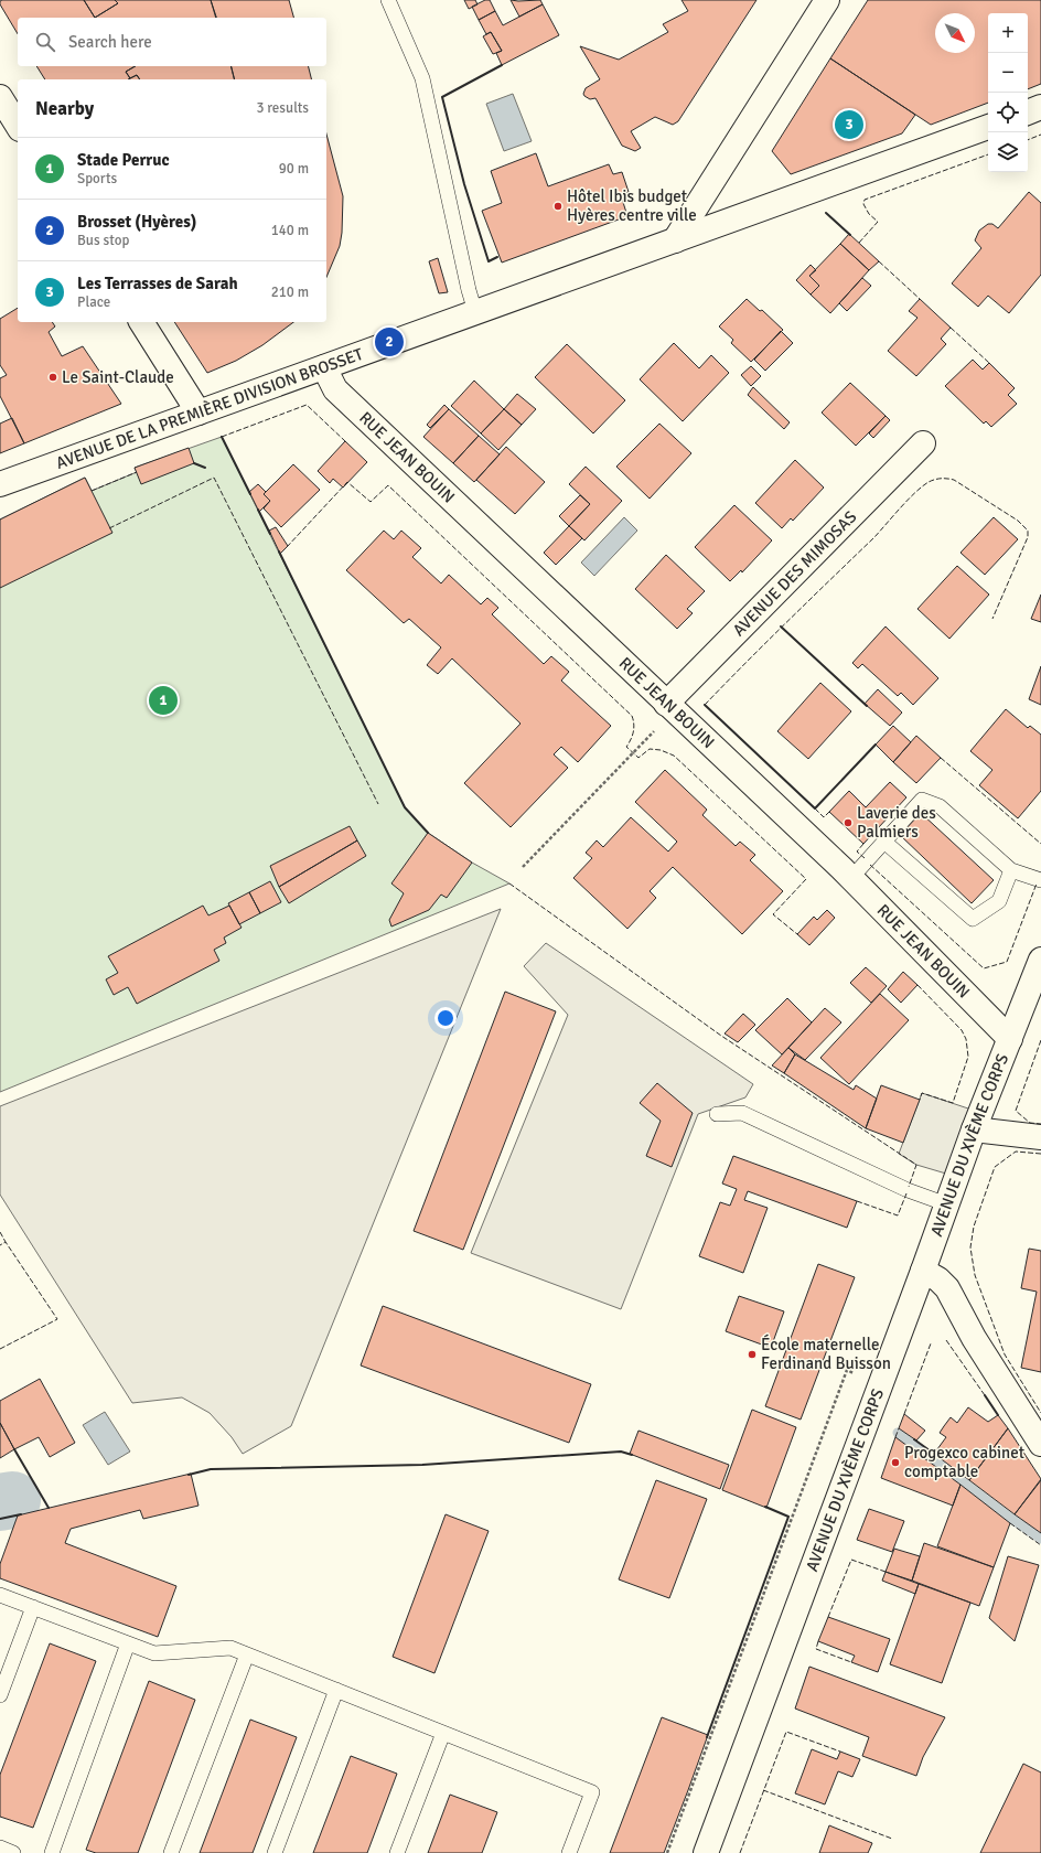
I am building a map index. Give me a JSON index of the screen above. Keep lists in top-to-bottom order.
{
  "streets": {
    "street": [
      "AVENUE DE LA PREMIÈRE DIVISION BROSSET",
      "RUE JEAN BOUIN",
      "AVENUE DES MIMOSAS",
      "AVENUE DU XVÈME CORPS"
    ]
  },
  "crossings": [
    ["AVENUE DE LA PREMIÈRE DIVISION BROSSET", "RUE JEAN BOUIN"],
    ["RUE JEAN BOUIN", "AVENUE DES MIMOSAS"],
    ["RUE JEAN BOUIN", "AVENUE DU XVÈME CORPS"]
  ],
  "places": [
    "Hôtel Ibis budget Hyères centre ville",
    "Le Saint-Claude",
    "Laverie des Palmiers",
    "École maternelle Ferdinand Buisson",
    "Progexco cabinet comptable"
  ],
  "north": "bottom right",
  "page": {
    "map_buttons": ["+", "−"],
    "search": "Search here",
    "heading": ["Nearby", "3 results"],
    "pins": ["3", "2", "1"],
    "list": [
      {
        "mark": "1",
        "name": "Stade Perruc",
        "note": "Sports",
        "value": "90 m"
      },
      {
        "mark": "2",
        "name": "Brosset (Hyères)",
        "note": "Bus stop",
        "value": "140 m"
      },
      {
        "mark": "3",
        "name": "Les Terrasses de Sarah",
        "note": "Place",
        "value": "210 m"
      }
    ]
  }
}
